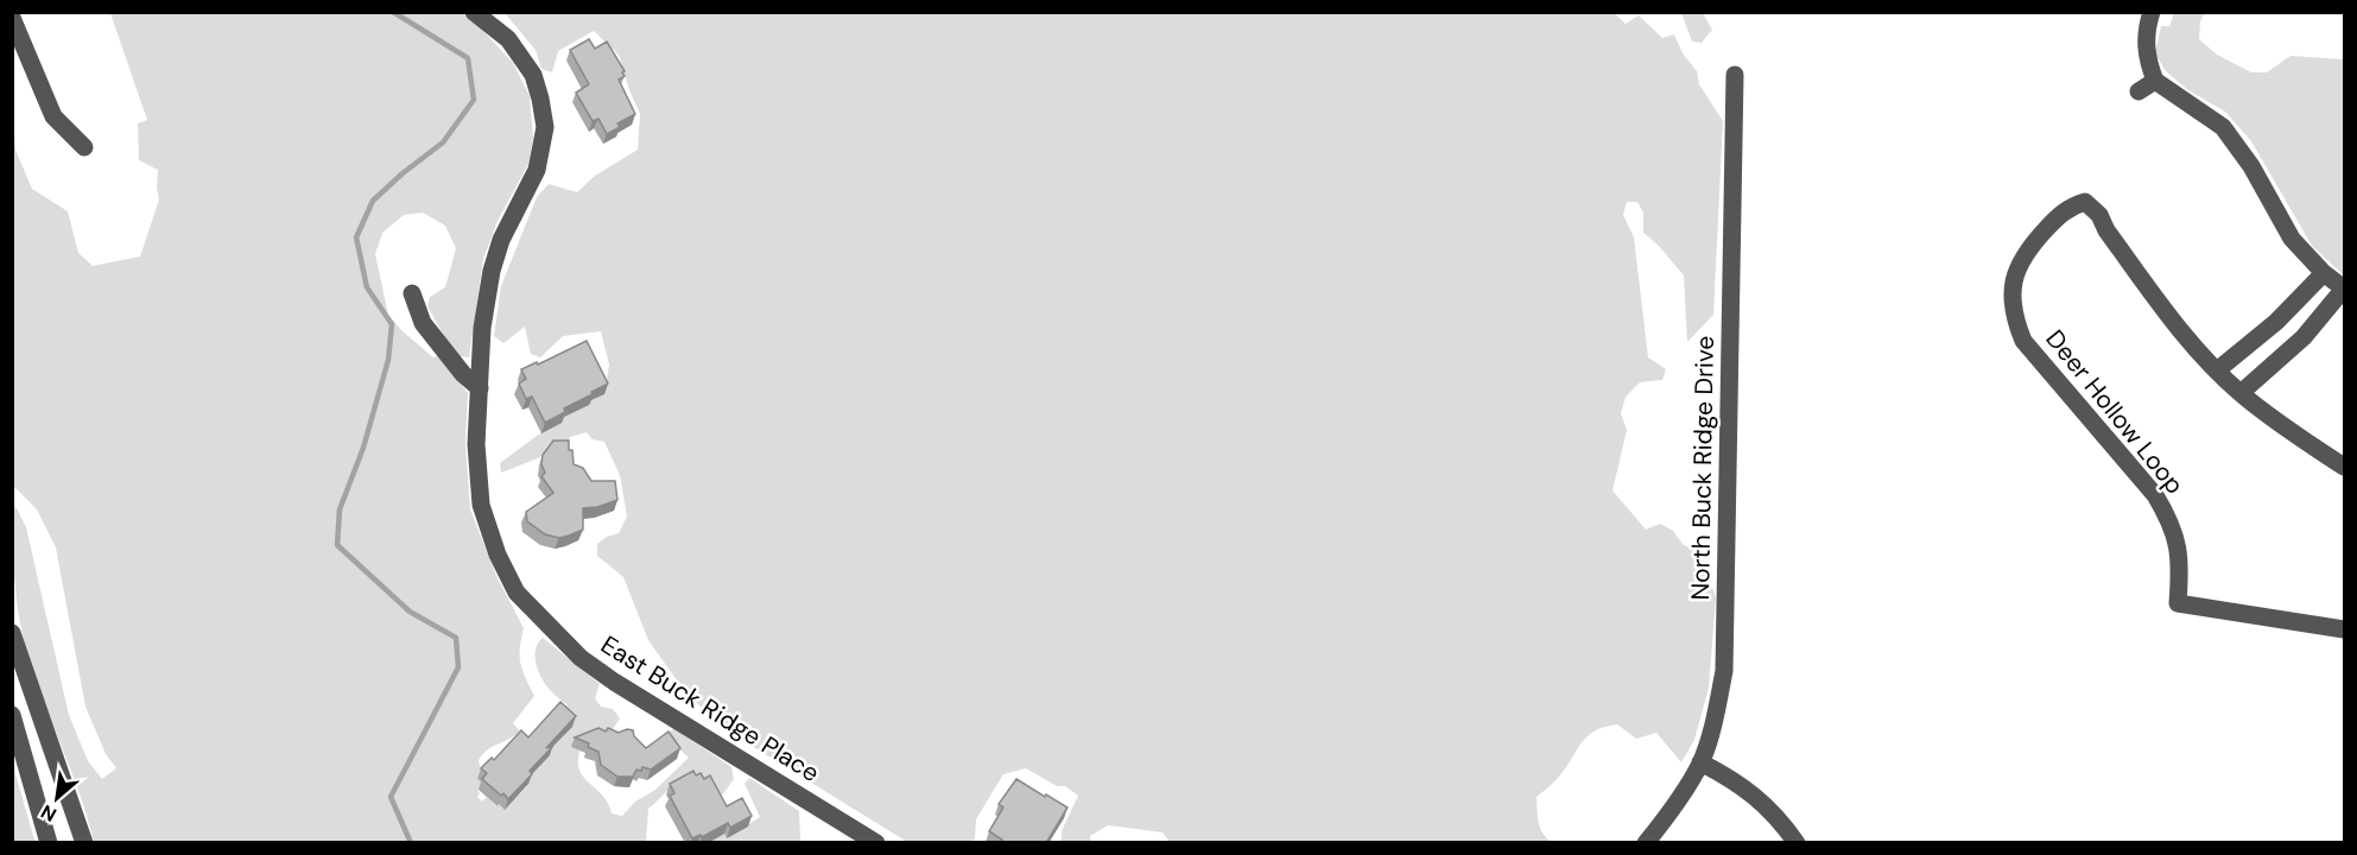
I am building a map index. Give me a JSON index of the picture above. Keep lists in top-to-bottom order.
{
  "streets": {
    "street": ["Deer Hollow Loop", "North Buck Ridge Drive", "East Buck Ridge Place"]
  },
  "north": "bottom left"
}
